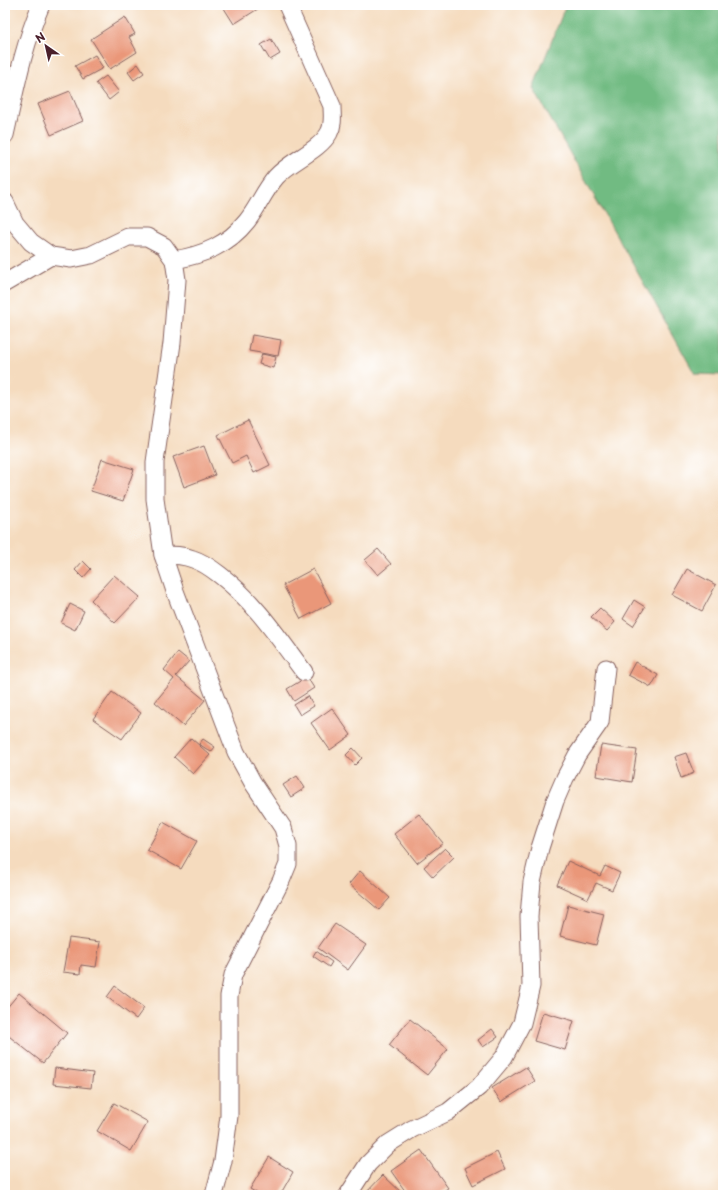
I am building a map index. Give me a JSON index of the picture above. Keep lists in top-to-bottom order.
{
  "north": "top left"
}
